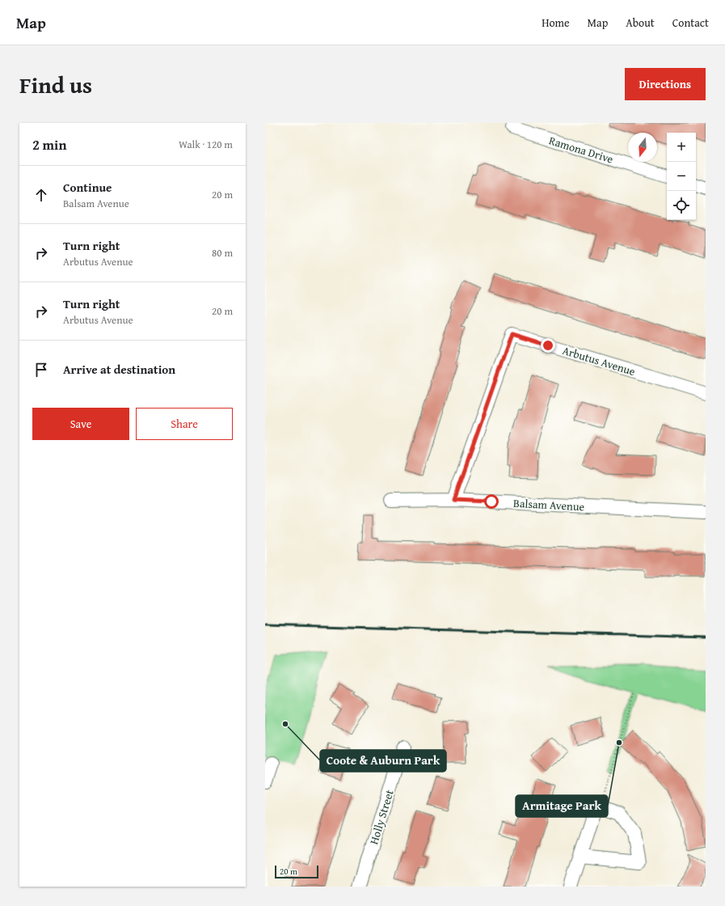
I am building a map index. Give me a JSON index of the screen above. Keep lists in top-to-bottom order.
{
  "streets": {
    "street": [
      "Ramona Drive",
      "Arbutus Avenue",
      "Balsam Avenue",
      "Holly Street"
    ]
  },
  "crossings": [
    ["Arbutus Avenue", "Balsam Avenue"]
  ],
  "places": ["Coote & Auburn Park", "Armitage Park"],
  "scale_bar": "20 m",
  "north": "bottom",
  "page": {
    "header": "Map",
    "nav": [
      "Home",
      "Map",
      "About",
      "Contact"
    ],
    "title": "Find us",
    "buttons": [
      "Directions",
      ["Save", "Share"]
    ],
    "heading": ["2 min", "Walk · 120 m"],
    "map_buttons": ["+", "−"],
    "list": [
      ["Continue", "Balsam Avenue", "20 m"],
      ["Turn right", "Arbutus Avenue", "80 m"],
      ["Turn right", "Arbutus Avenue", "20 m"],
      "Arrive at destination"
    ],
    "scale": "20 m"
  }
}
